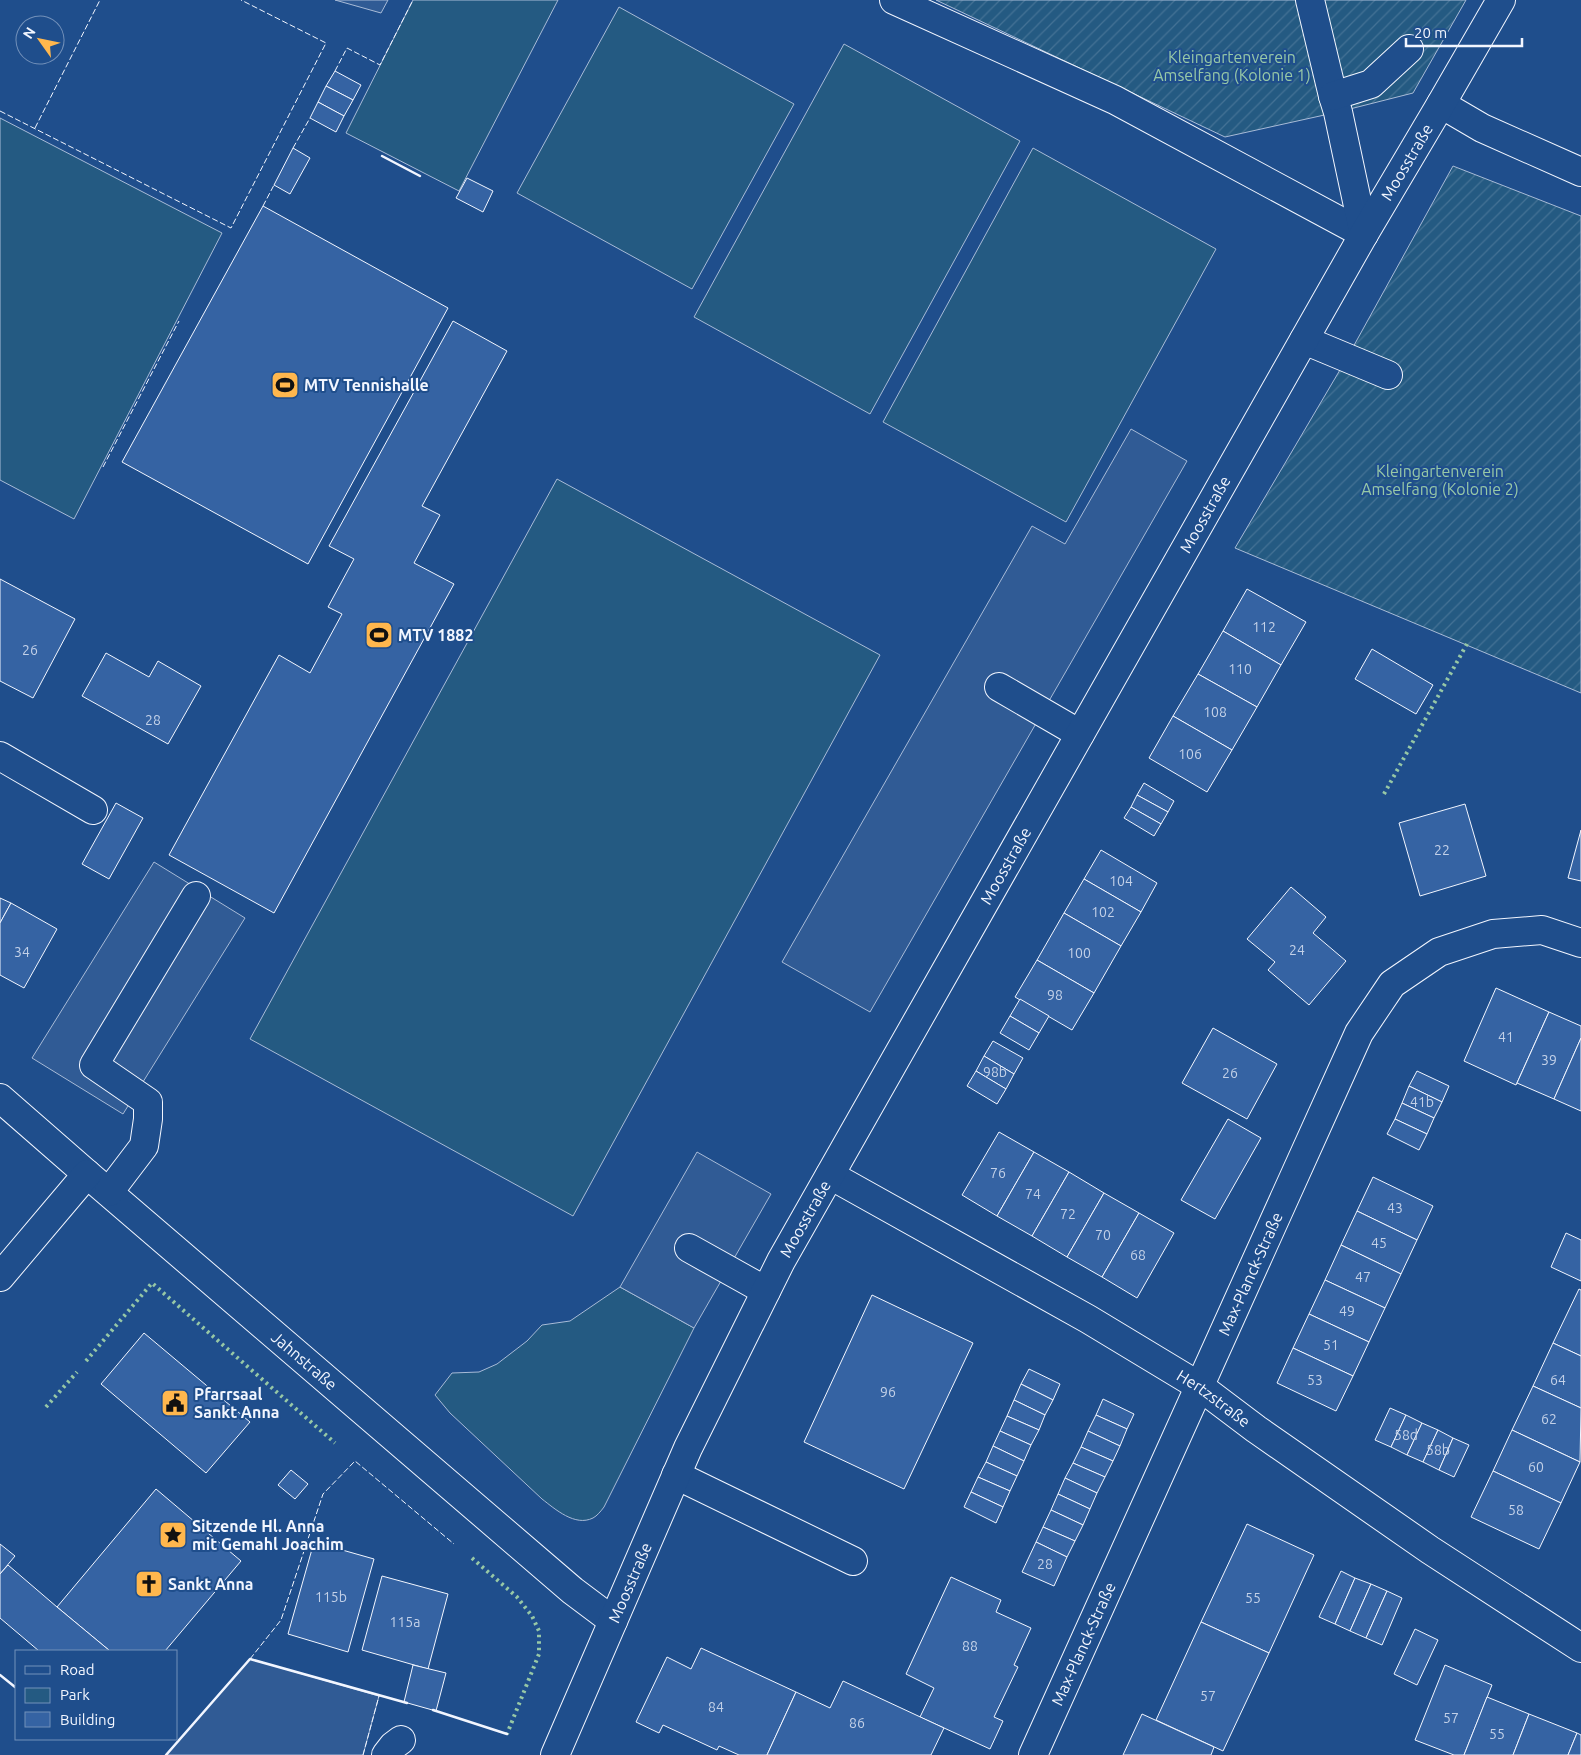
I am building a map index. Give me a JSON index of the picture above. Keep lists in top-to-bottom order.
{
  "streets": {
    "street": [
      "Moosstraße",
      "Max-Planck-Straße",
      "Jahnstraße",
      "Hertzstraße"
    ]
  },
  "crossings": [
    ["Moosstraße", "Jahnstraße"],
    ["Moosstraße", "Hertzstraße"],
    ["Max-Planck-Straße", "Hertzstraße"]
  ],
  "parks": ["Kleingartenverein Amselfang (Kolonie 1)", "Kleingartenverein Amselfang (Kolonie 2)"],
  "places": {
    "sports": ["MTV Tennishalle", "MTV 1882"],
    "public building": ["Pfarrsaal Sankt Anna"],
    "place": ["Sitzende Hl. Anna mit Gemahl Joachim"],
    "church": ["Sankt Anna"]
  },
  "house_numbers": [
    "112",
    "26",
    "110",
    "108",
    "28",
    "106",
    "22",
    "104",
    "102",
    "24",
    "34",
    "100",
    "98",
    "41",
    "39",
    "98b",
    "26",
    "41b",
    "76",
    "74",
    "43",
    "72",
    "70",
    "45",
    "68",
    "47",
    "49",
    "51",
    "53",
    "64",
    "96",
    "62",
    "58d",
    "58b",
    "60",
    "58",
    "28",
    "115b",
    "55",
    "115a",
    "88",
    "57",
    "84",
    "57",
    "86",
    "55"
  ],
  "legend": ["Road", "Park", "Building"],
  "scale_bar": "20 m",
  "north": "top left"
}
